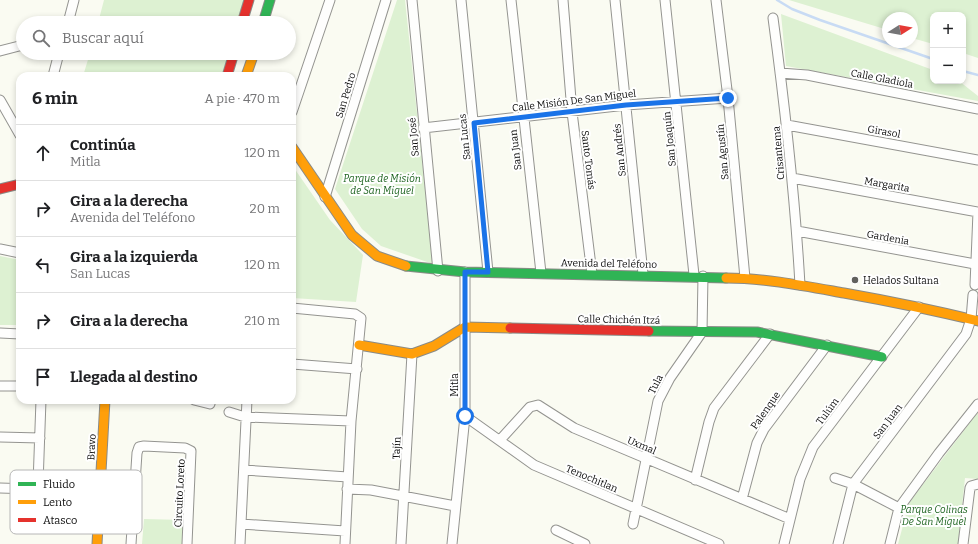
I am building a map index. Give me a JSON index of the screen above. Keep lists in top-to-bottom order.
{
  "streets": {
    "street": [
      "Calle Gladiola",
      "San Pedro",
      "Calle Misión De San Miguel",
      "Girasol",
      "San José",
      "San Lucas",
      "San Joaquín",
      "San Juan",
      "San Andrés",
      "San Agustín",
      "Crisantema",
      "Santo Tomás",
      "Margarita",
      "Gardenia",
      "Avenida del Teléfono",
      "Calle Chichén Itzá",
      "Tula",
      "Mitla",
      "Palenque",
      "Tulúm",
      "Uxmal",
      "Bravo",
      "Tajín",
      "Tenochitlan",
      "Circuito Loreto"
    ]
  },
  "crossings": [
    ["Calle Gladiola", "Crisantema"],
    ["San Pedro", "Avenida del Teléfono"],
    ["Calle Misión De San Miguel", "San José"],
    ["Calle Misión De San Miguel", "San Lucas"],
    ["Calle Misión De San Miguel", "San Joaquín"],
    ["Calle Misión De San Miguel", "San Juan"],
    ["Calle Misión De San Miguel", "San Andrés"],
    ["Calle Misión De San Miguel", "San Agustín"],
    ["Calle Misión De San Miguel", "Santo Tomás"],
    ["Girasol", "Crisantema"],
    ["San José", "Avenida del Teléfono"],
    ["San Lucas", "Avenida del Teléfono"],
    ["San Joaquín", "Avenida del Teléfono"],
    ["San Juan", "Margarita"],
    ["San Juan", "Gardenia"],
    ["San Juan", "Avenida del Teléfono"],
    ["San Andrés", "Avenida del Teléfono"],
    ["San Agustín", "Avenida del Teléfono"],
    ["Crisantema", "Margarita"],
    ["Crisantema", "Gardenia"],
    ["Crisantema", "Avenida del Teléfono"],
    ["Santo Tomás", "Avenida del Teléfono"],
    ["Avenida del Teléfono", "Mitla"],
    ["Avenida del Teléfono", "Tulúm"],
    ["Calle Chichén Itzá", "Tula"],
    ["Calle Chichén Itzá", "Mitla"],
    ["Calle Chichén Itzá", "Palenque"],
    ["Calle Chichén Itzá", "Tulúm"],
    ["Tula", "Uxmal"],
    ["Tula", "Tenochitlan"],
    ["Mitla", "Tenochitlan"],
    ["Palenque", "Uxmal"],
    ["Tulúm", "Uxmal"],
    ["Uxmal", "Tenochitlan"]
  ],
  "parks": ["Parque de Misión de San Miguel", "Parque Colinas De San Miguel"],
  "places": ["Helados Sultana"],
  "legend": ["Fluido", "Lento", "Atasco"],
  "north": "right",
  "page": {
    "map_buttons": ["+", "−"],
    "search": "Buscar aquí",
    "heading": ["6 min", "A pie · 470 m"],
    "list": [
      ["Continúa", "Mitla", "120 m"],
      ["Gira a la derecha", "Avenida del Teléfono", "20 m"],
      ["Gira a la izquierda", "San Lucas", "120 m"],
      ["Gira a la derecha", "210 m"],
      "Llegada al destino"
    ]
  }
}
